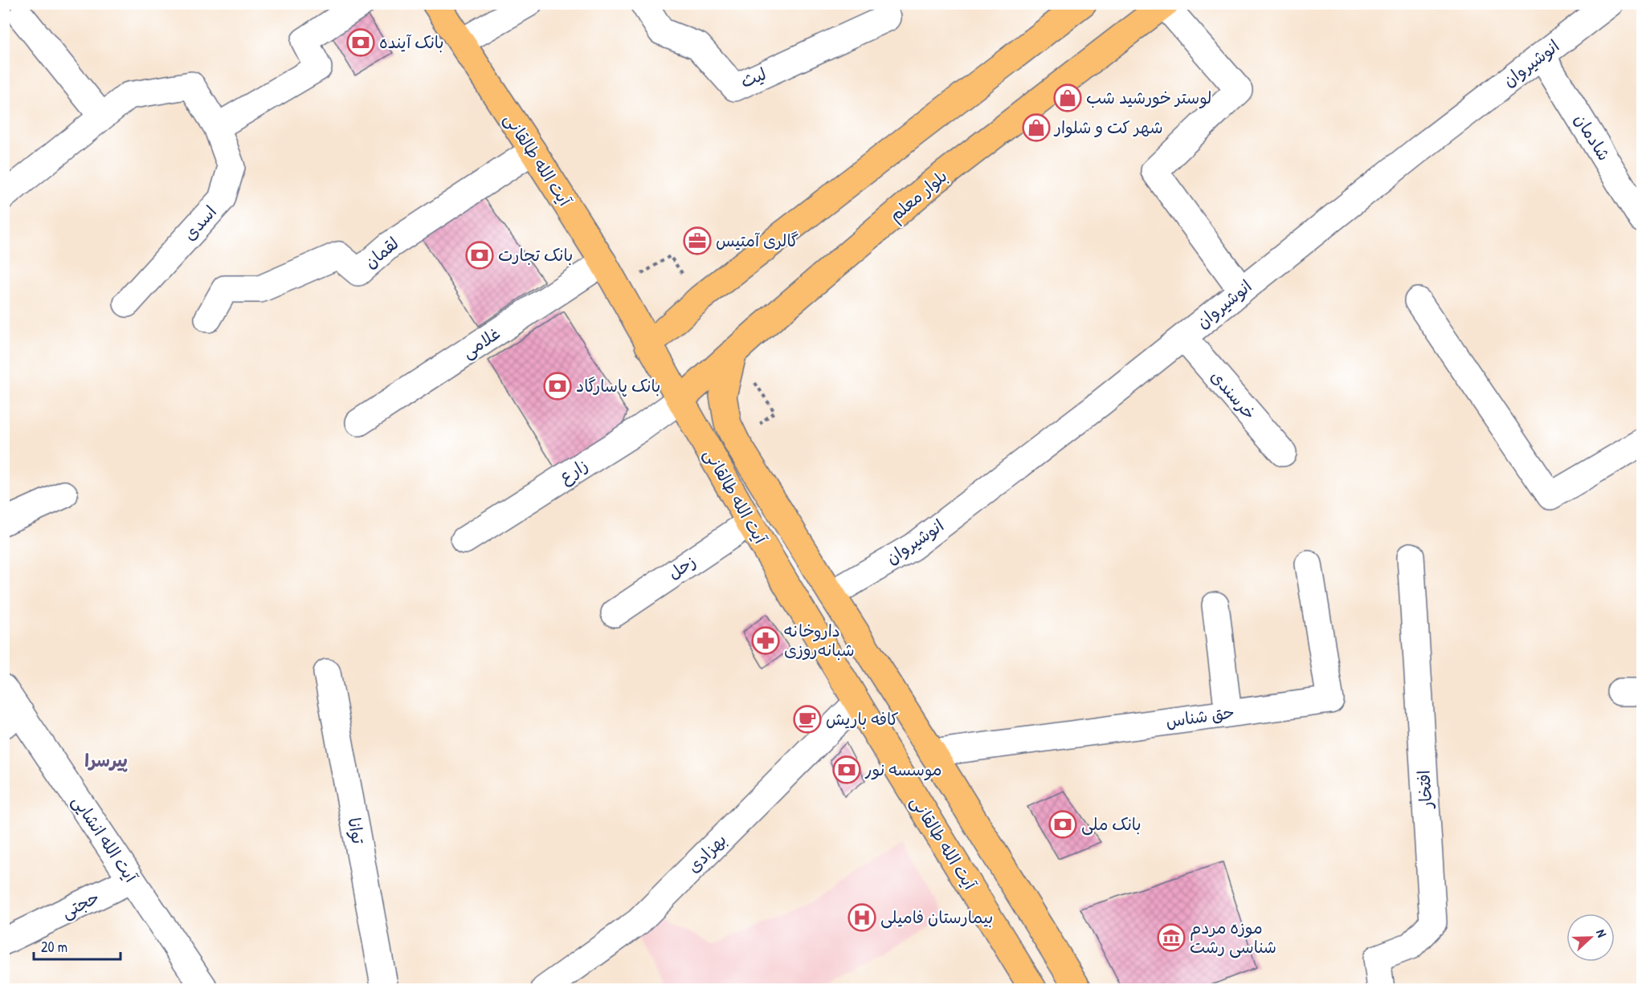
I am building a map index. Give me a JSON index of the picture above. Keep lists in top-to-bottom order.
{
  "streets": {
    "main road": ["آیت الله طالقانی", "بلوار معلم"],
    "street": [
      "انوشیروان",
      "لیث",
      "شادمان",
      "اسدی",
      "لقمان",
      "غلامی",
      "خرسندی",
      "زارع",
      "زحل",
      "حق شناس",
      "افتخار",
      "توانا",
      "آیت الله انشایی",
      "بهزادی",
      "حجتی"
    ]
  },
  "crossings": [
    ["انوشیروان", "شادمان"],
    ["انوشیروان", "آیت الله طالقانی"],
    ["انوشیروان", "خرسندی"],
    ["آیت الله طالقانی", "بلوار معلم"],
    ["آیت الله طالقانی", "لقمان"],
    ["آیت الله طالقانی", "غلامی"],
    ["آیت الله طالقانی", "زارع"],
    ["آیت الله طالقانی", "زحل"],
    ["آیت الله طالقانی", "حق شناس"],
    ["آیت الله طالقانی", "بهزادی"],
    ["بلوار معلم", "زارع"],
    ["آیت الله انشایی", "حجتی"]
  ],
  "districts": ["پیرسرا"],
  "places": {
    "bank": [
      "بانک آینده",
      "بانک تجارت",
      "بانک پاسارگاد",
      "موسسه نور",
      "بانک ملی"
    ],
    "shop": ["لوستر خورشید شب", "شهر کت و شلوار"],
    "office": ["گالری آمتیس"],
    "pharmacy": ["داروخانه شبانه‌روزی"],
    "cafe": ["کافه باریش"],
    "hospital": ["بیمارستان فامیلی"],
    "museum": ["موزه مردم شناسی رشت"]
  },
  "scale_bar": "20 m",
  "north": "right"
}
